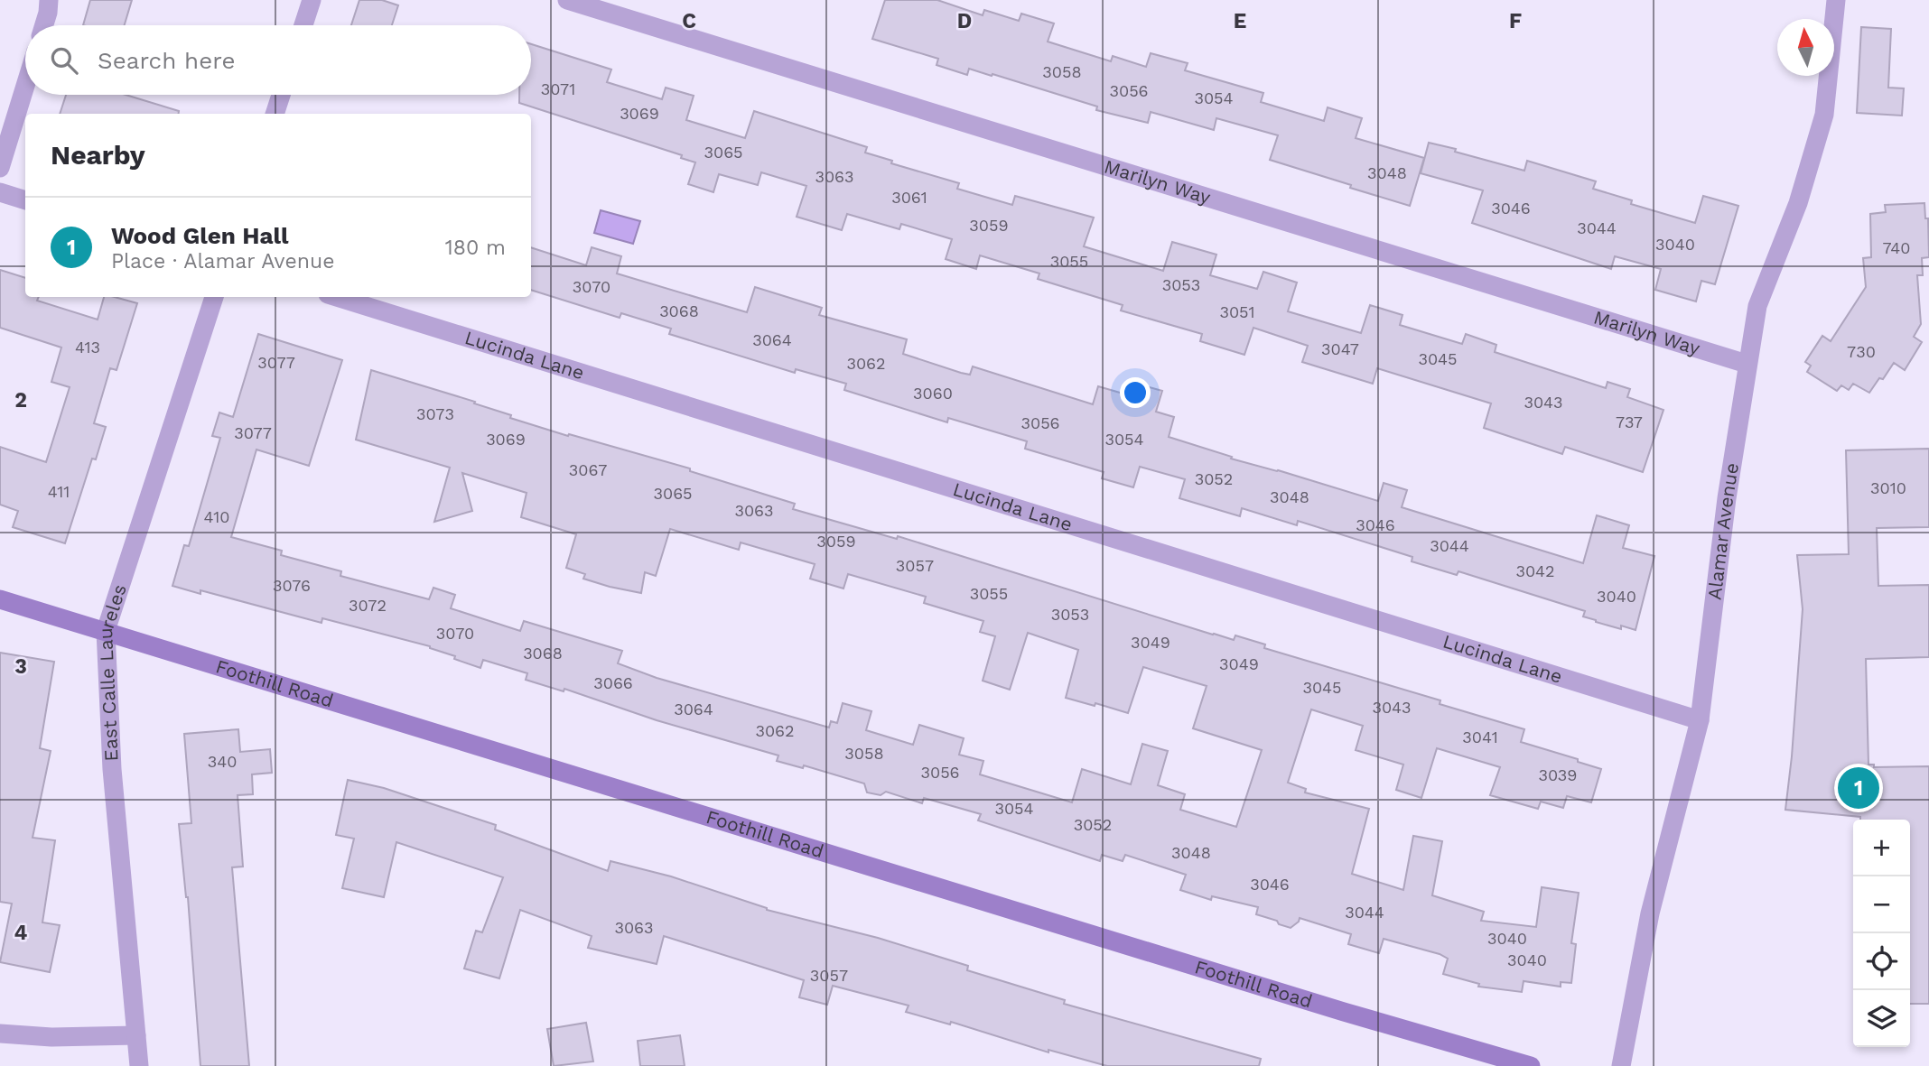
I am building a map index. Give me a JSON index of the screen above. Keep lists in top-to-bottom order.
{
  "streets": {
    "main road": ["Foothill Road"],
    "street": [
      "Marilyn Way",
      "Lucinda Lane",
      "Alamar Avenue",
      "East Calle Laureles"
    ]
  },
  "crossings": [
    ["Marilyn Way", "Alamar Avenue"],
    ["Lucinda Lane", "Alamar Avenue"],
    ["East Calle Laureles", "Foothill Road"]
  ],
  "house_numbers": [
    "3058",
    "3071",
    "3056",
    "3054",
    "3069",
    "3065",
    "3048",
    "3063",
    "3061",
    "3046",
    "3059",
    "3044",
    "3040",
    "740",
    "3055",
    "3053",
    "3070",
    "3068",
    "3051",
    "3064",
    "413",
    "3047",
    "730",
    "3045",
    "3077",
    "3062",
    "3060",
    "3043",
    "3073",
    "737",
    "3056",
    "3077",
    "3069",
    "3054",
    "3067",
    "3052",
    "3010",
    "411",
    "3065",
    "3048",
    "3063",
    "410",
    "3046",
    "3059",
    "3044",
    "3057",
    "3042",
    "3076",
    "3055",
    "3040",
    "3072",
    "3053",
    "3070",
    "3049",
    "3068",
    "3049",
    "3066",
    "3045",
    "3043",
    "3064",
    "3062",
    "3041",
    "3058",
    "340",
    "3056",
    "3039",
    "3054",
    "3052",
    "3048",
    "3046",
    "3044",
    "3063",
    "3040",
    "3040",
    "3057"
  ],
  "north": "top",
  "page": {
    "search": "Search here",
    "heading": "Nearby",
    "list": [
      {
        "mark": "1",
        "name": "Wood Glen Hall",
        "note": "Place · Alamar Avenue",
        "value": "180 m"
      }
    ],
    "pins": "1",
    "map_buttons": ["+", "−"]
  },
  "grid": {
    "columns": [
      "C",
      "D",
      "E",
      "F"
    ],
    "rows": ["2", "3", "4"]
  }
}
